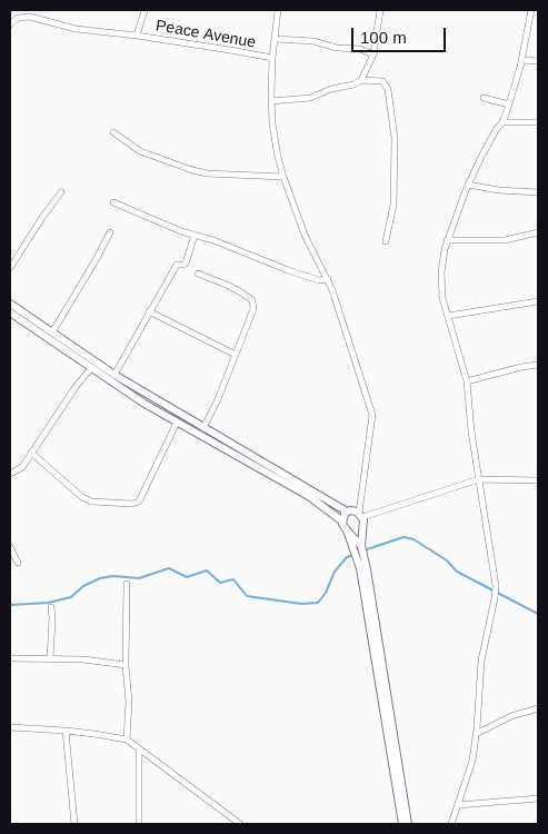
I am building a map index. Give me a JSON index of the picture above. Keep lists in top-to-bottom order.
{
  "streets": {
    "street": ["Peace Avenue"]
  },
  "scale_bar": "100 m"
}
